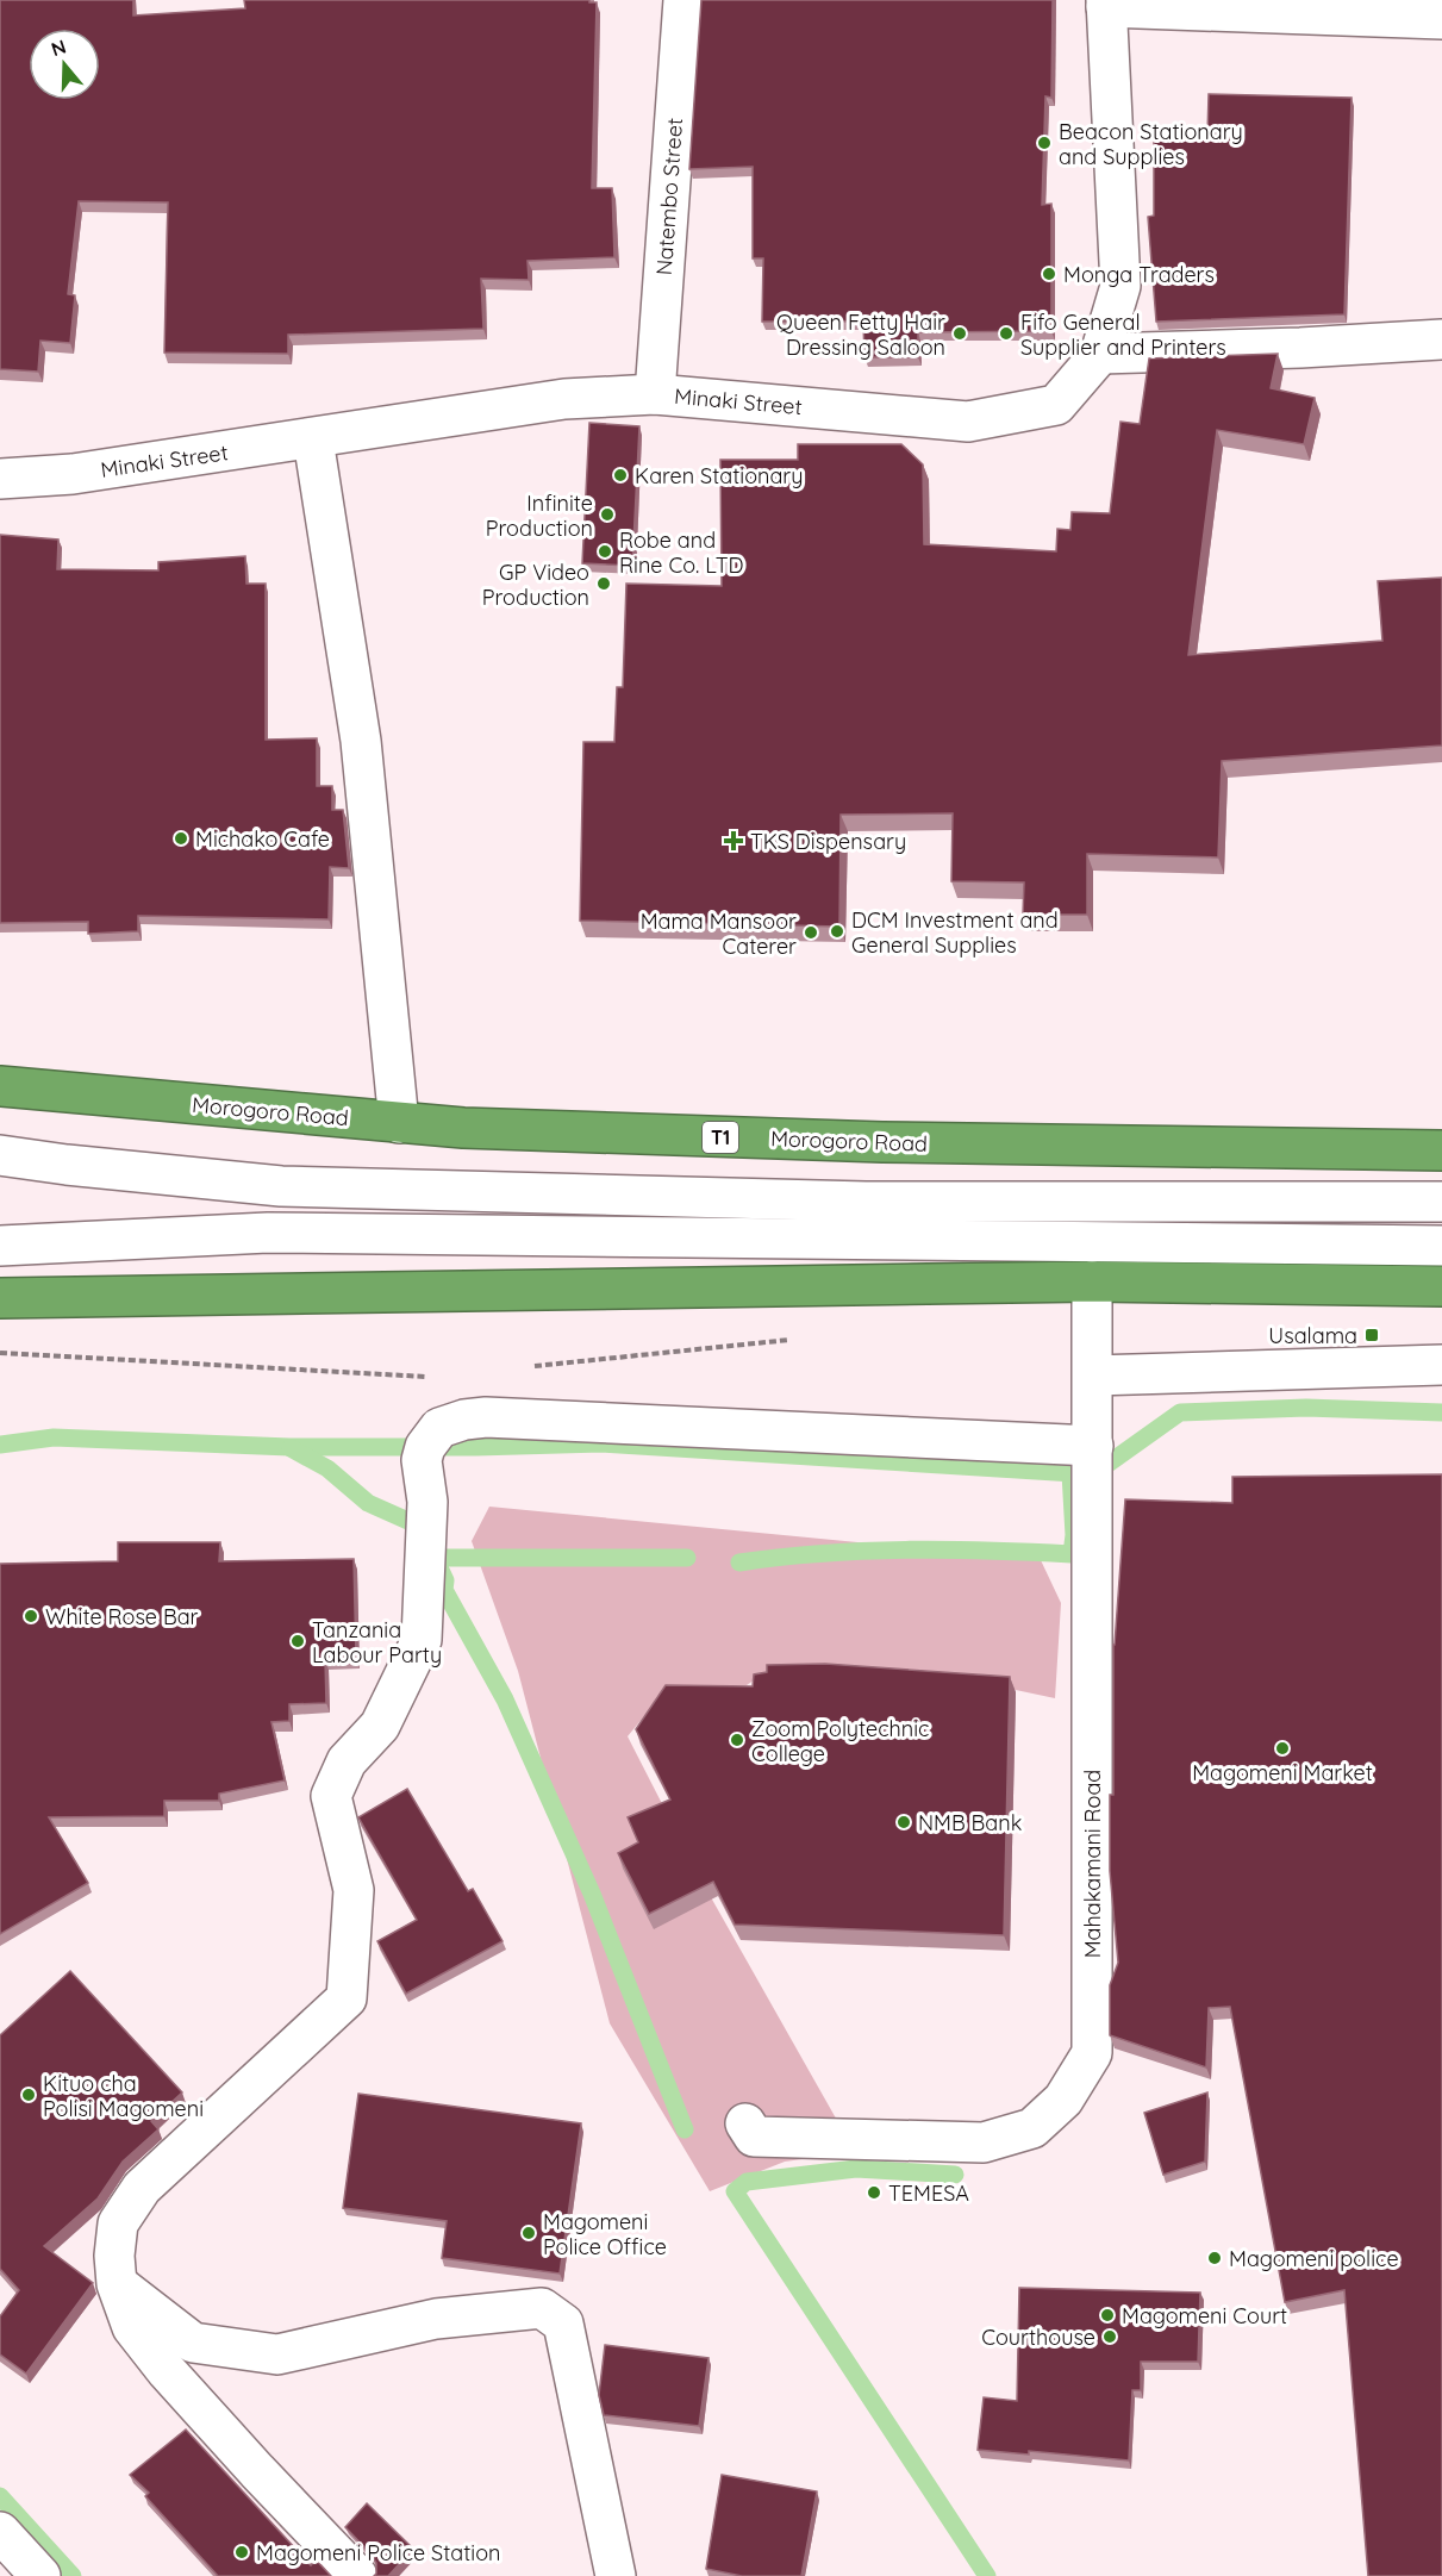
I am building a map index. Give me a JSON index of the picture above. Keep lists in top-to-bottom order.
{
  "streets": {
    "highway": ["Morogoro Road", "T1"],
    "street": ["Natembo Street", "Minaki Street", "Mahakamani Road"]
  },
  "crossings": [
    ["Natembo Street", "Minaki Street"]
  ],
  "places": {
    "other": [
      "Beacon Stationary and Supplies",
      "Monga Traders",
      "Queen Fetty Hair Dressing Saloon",
      "Fifo General Supplier and Printers",
      "Karen Stationary",
      "Infinite Production",
      "Robe and Rine Co. LTD",
      "GP Video Production",
      "Michako Cafe",
      "DCM Investment and General Supplies",
      "Mama Mansoor Caterer",
      "White Rose Bar",
      "Tanzania Labour Party",
      "Zoom Polytechnic College",
      "Magomeni Market",
      "NMB Bank",
      "Kituo cha Polisi Magomeni",
      "TEMESA",
      "Magomeni Police Office",
      "Magomeni police",
      "Magomeni Court",
      "Courthouse",
      "Magomeni Police Station"
    ],
    "health": ["TKS Dispensary"],
    "transit": ["Usalama"]
  },
  "north": "top"
}
